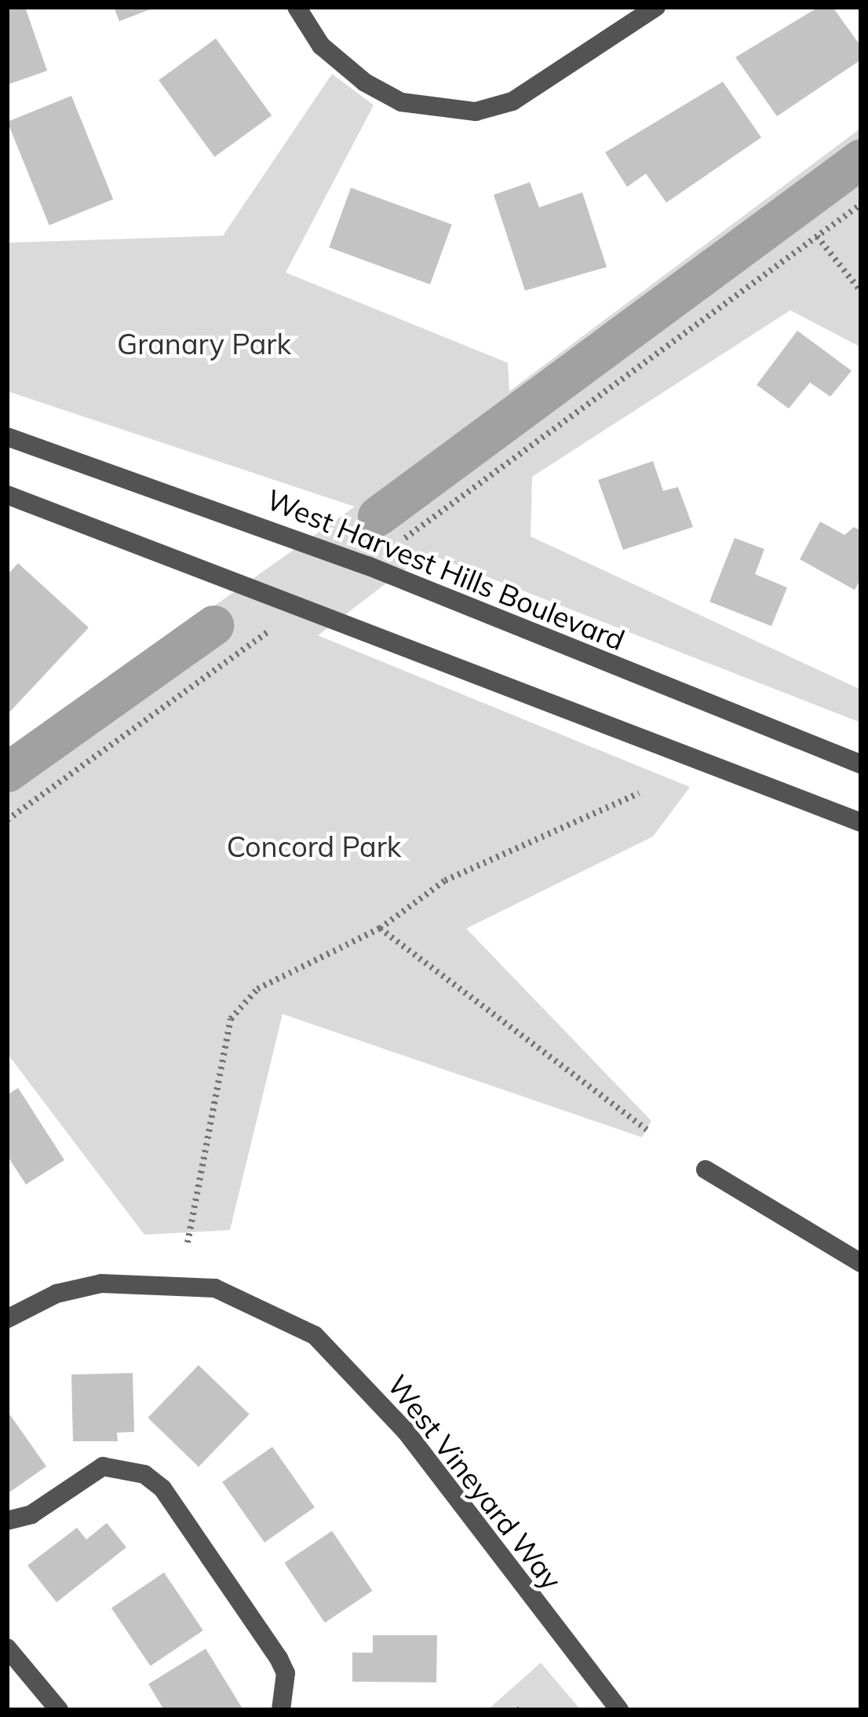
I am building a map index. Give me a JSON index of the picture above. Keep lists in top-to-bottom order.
{
  "streets": {
    "street": ["West Harvest Hills Boulevard", "West Vineyard Way"]
  },
  "parks": ["Granary Park", "Concord Park"]
}
